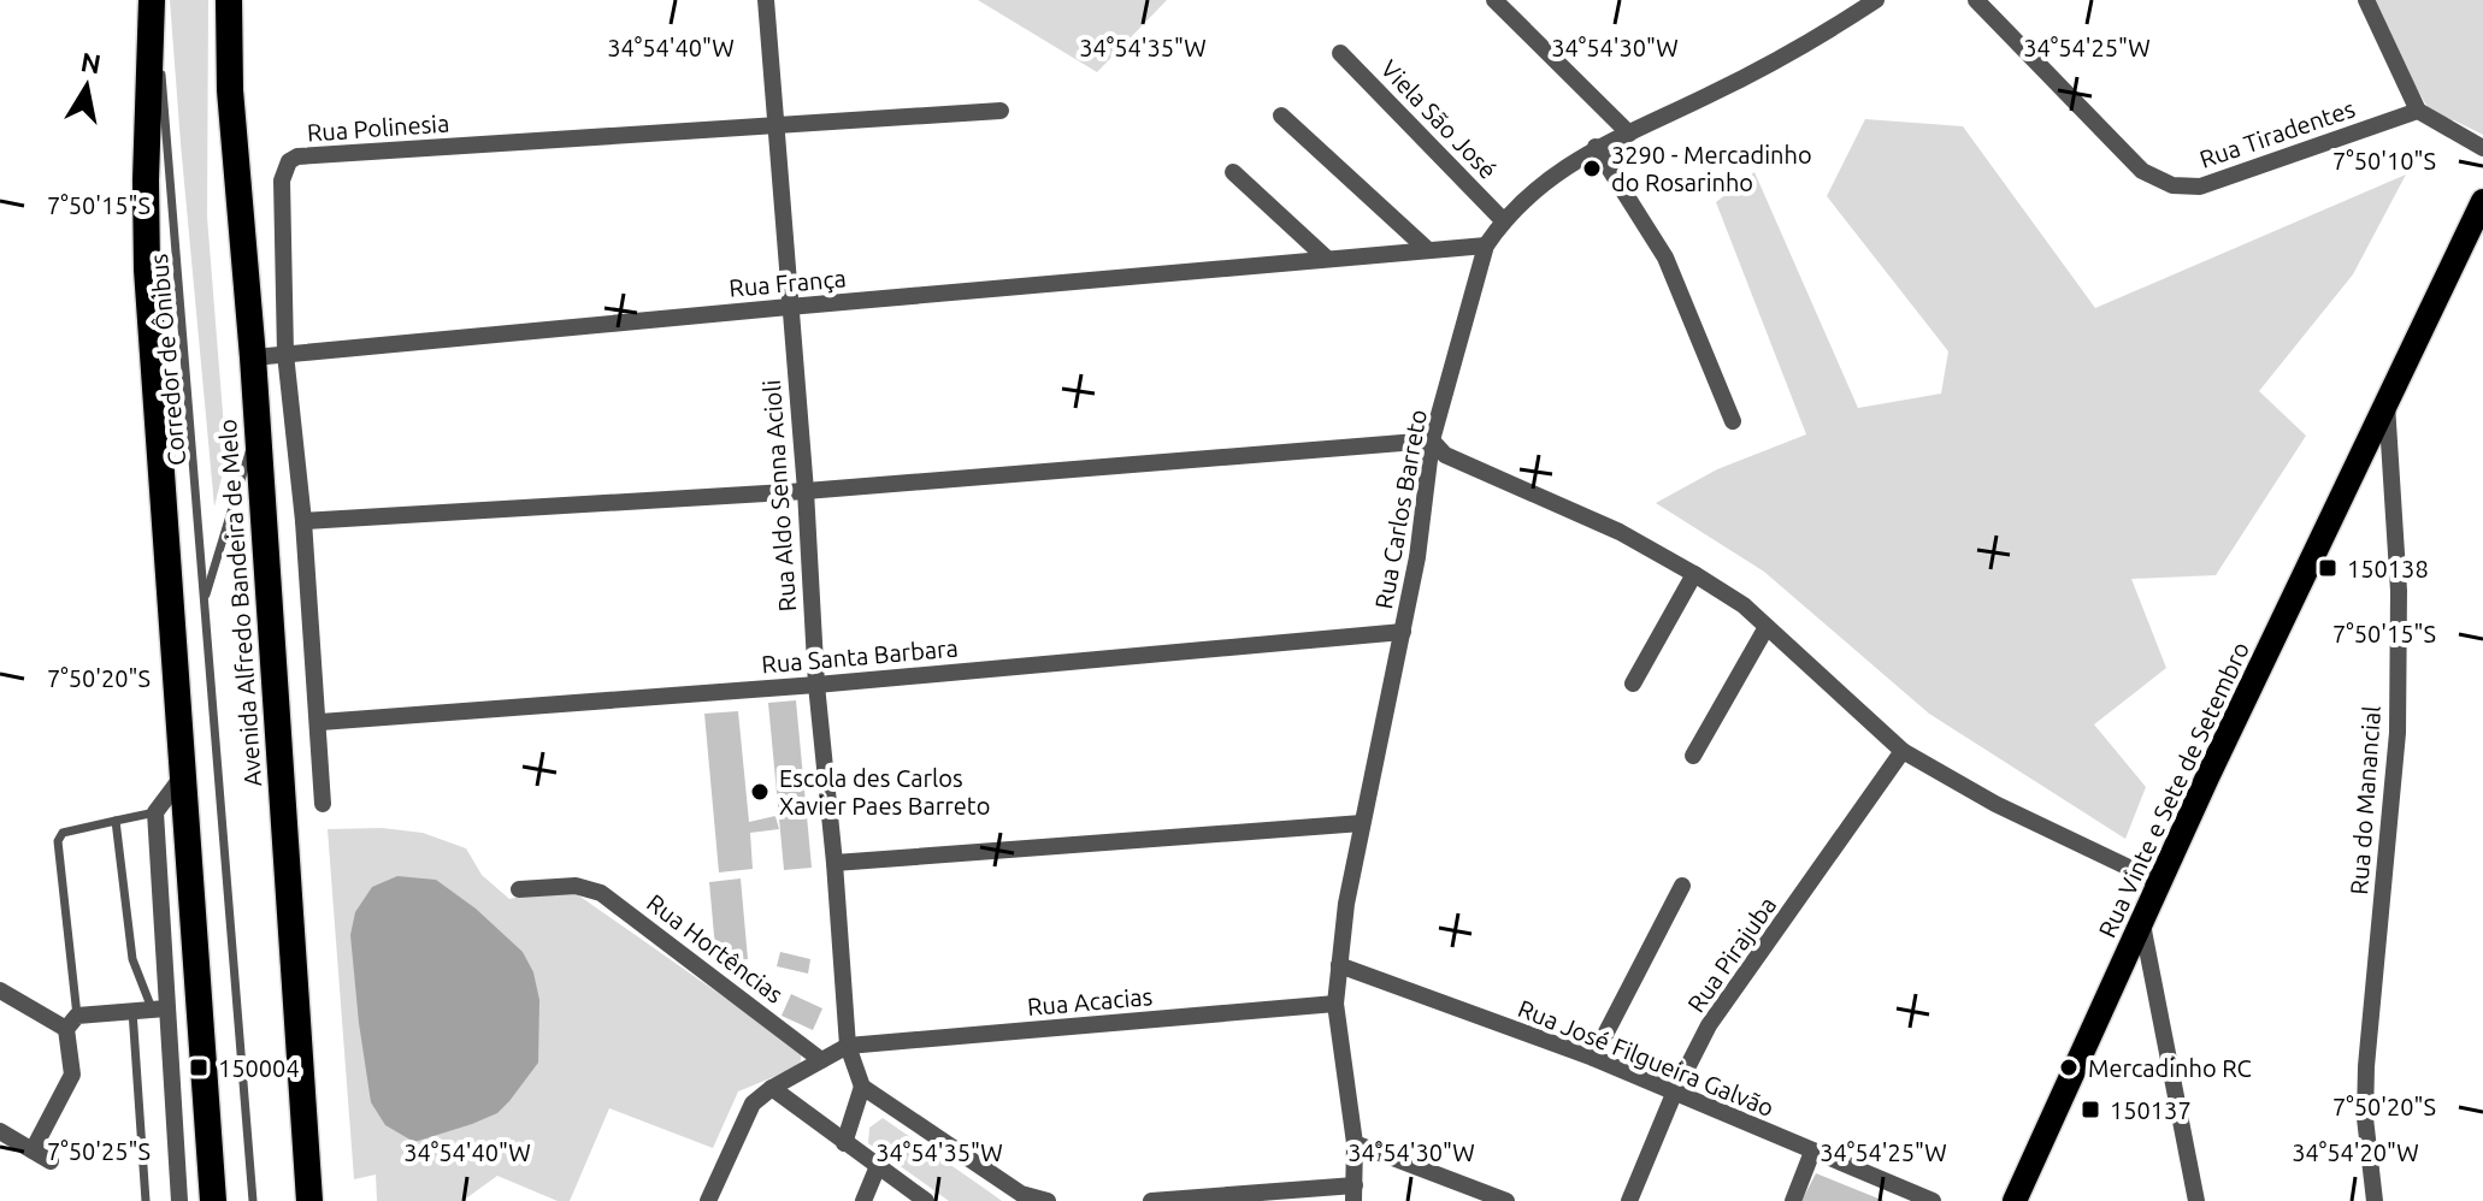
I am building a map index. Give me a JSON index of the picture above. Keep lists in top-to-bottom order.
{
  "streets": {
    "highway": ["Avenida Alfredo Bandeira de Melo"],
    "main road": ["Rua Vinte e Sete de Setembro"],
    "street": [
      "Viela São José",
      "Rua Polinesia",
      "Rua Tiradentes",
      "Rua França",
      "Rua Aldo Senna Acioli",
      "Rua Carlos Barreto",
      "Rua Santa Barbara",
      "Rua do Manancial",
      "Rua Hortências",
      "Rua Pirajuba",
      "Rua Acacias",
      "Rua José Filgueira Galvão"
    ],
    "lane": ["Corredor de Ônibus"]
  },
  "crossings": [
    ["Viela São José", "Rua Carlos Barreto"],
    ["Rua Polinesia", "Rua França"],
    ["Rua Polinesia", "Rua Aldo Senna Acioli"],
    ["Rua Polinesia", "Rua Santa Barbara"],
    ["Rua França", "Rua Aldo Senna Acioli"],
    ["Rua França", "Rua Carlos Barreto"],
    ["Rua França", "Avenida Alfredo Bandeira de Melo"],
    ["Corredor de Ônibus", "Avenida Alfredo Bandeira de Melo"],
    ["Rua Aldo Senna Acioli", "Rua Santa Barbara"],
    ["Rua Aldo Senna Acioli", "Rua Acacias"],
    ["Rua Carlos Barreto", "Rua Santa Barbara"],
    ["Rua Carlos Barreto", "Rua Acacias"],
    ["Rua Carlos Barreto", "Rua José Filgueira Galvão"],
    ["Rua Vinte e Sete de Setembro", "Rua do Manancial"],
    ["Rua Pirajuba", "Rua José Filgueira Galvão"]
  ],
  "places": {
    "other": ["3290 - Mercadinho do Rosarinho", "Escola des Carlos Xavier Paes Barreto", "Mercadinho RC"],
    "transit": ["150138", "150004", "150137"]
  },
  "north": "top",
  "coordinates": [
    "34°54'40\"W",
    "34°54'35\"W",
    "34°54'30\"W",
    "34°54'25\"W",
    "7°50'10\"S",
    "7°50'15\"S",
    "7°50'20\"S",
    "7°50'25\"S",
    "34°54'20\"W"
  ]
}
